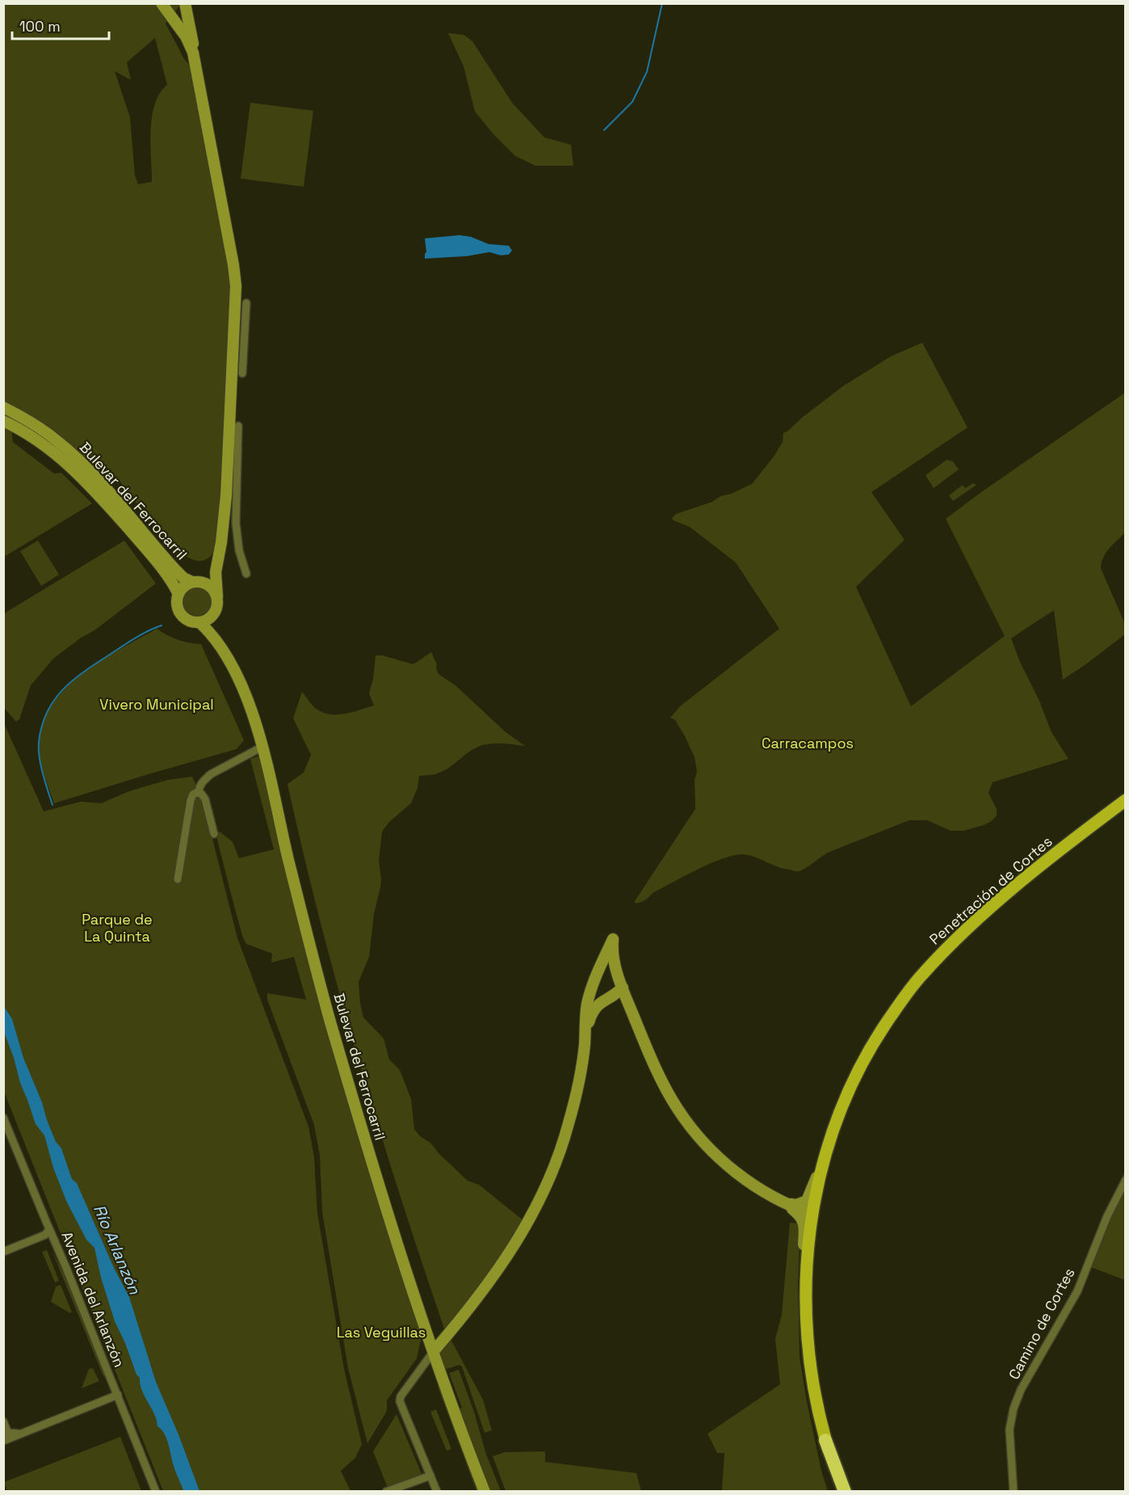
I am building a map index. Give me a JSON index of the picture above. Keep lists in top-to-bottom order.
{
  "streets": {
    "main road": ["Bulevar del Ferrocarril", "Penetración de Cortes"],
    "street": ["Avenida del Arlanzón", "Camino de Cortes"]
  },
  "water": ["Río Arlanzón"],
  "parks": [
    "Vivero Municipal",
    "Carracampos",
    "Parque de La Quinta",
    "Las Veguillas"
  ],
  "scale_bar": "100 m"
}
